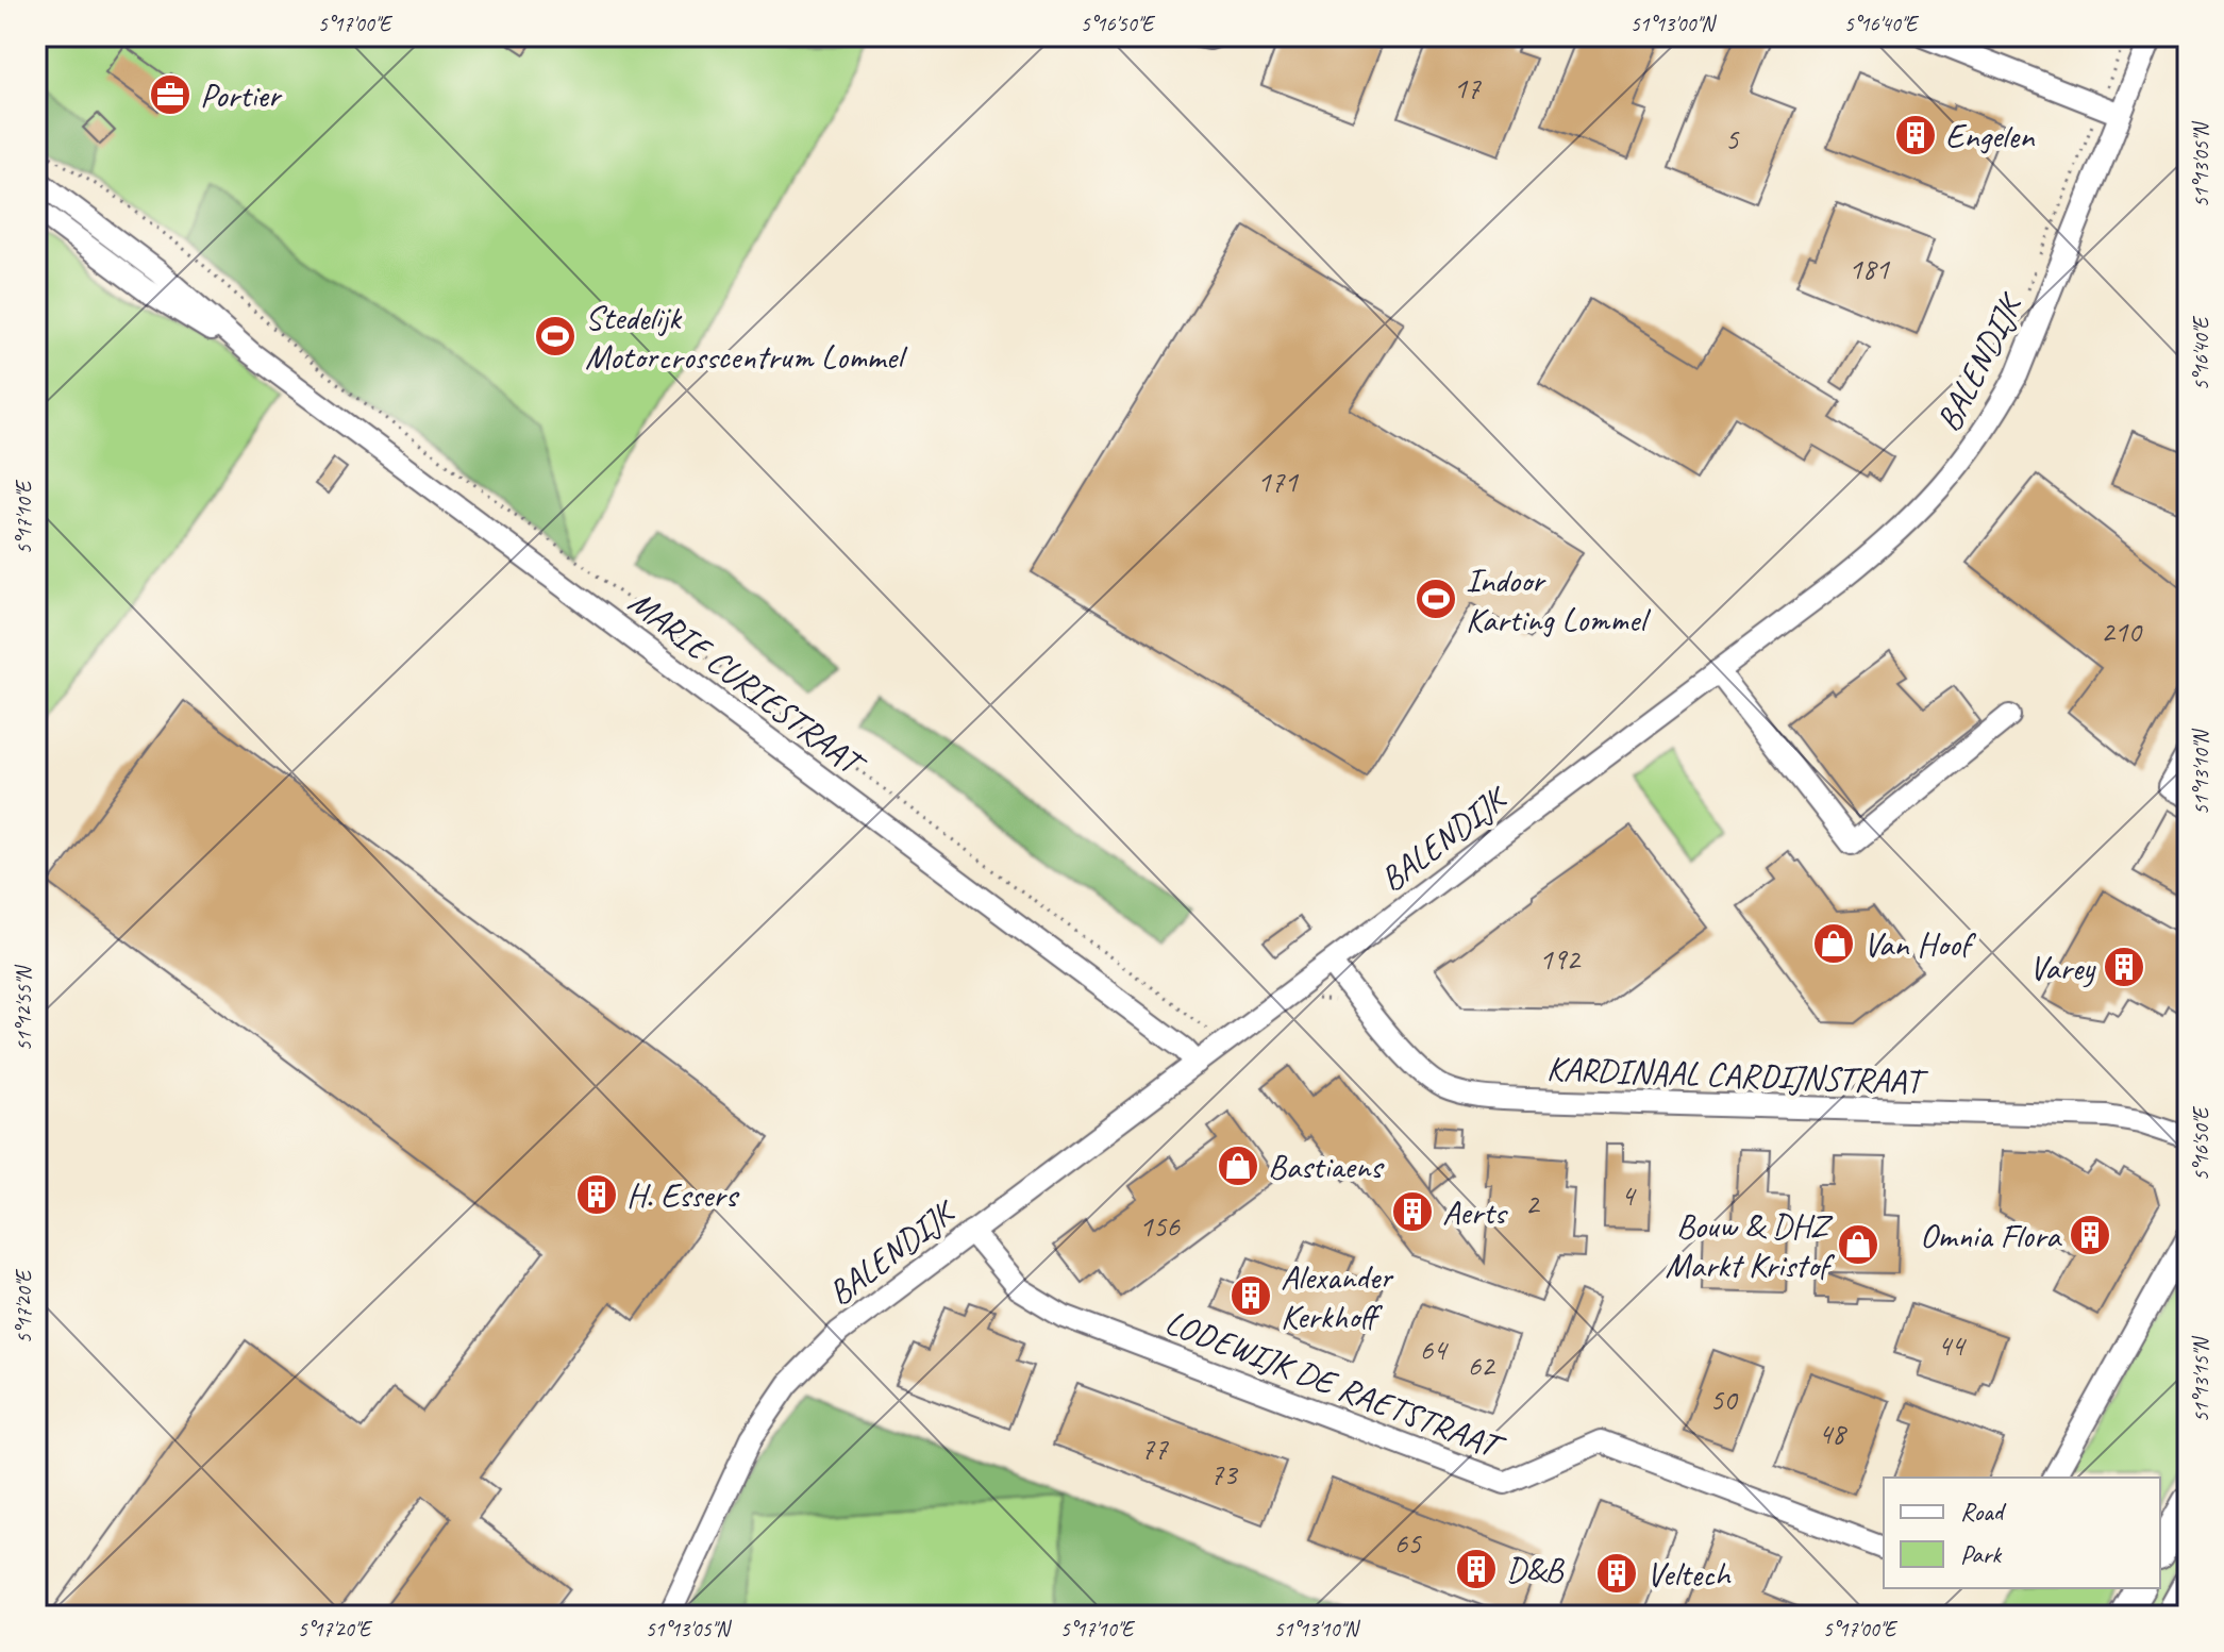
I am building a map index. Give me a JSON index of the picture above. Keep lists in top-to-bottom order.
{
  "streets": {
    "street": [
      "BALENDIJK",
      "MARIE CURIESTRAAT",
      "KARDINAAL CARDIJNSTRAAT",
      "LODEWIJK DE RAETSTRAAT"
    ]
  },
  "crossings": [
    ["BALENDIJK", "MARIE CURIESTRAAT"],
    ["BALENDIJK", "KARDINAAL CARDIJNSTRAAT"],
    ["BALENDIJK", "LODEWIJK DE RAETSTRAAT"]
  ],
  "places": {
    "office": ["Portier"],
    "building": [
      "Engelen",
      "Varey",
      "H. Essers",
      "Aerts",
      "Omnia Flora",
      "Alexander Kerkhoff",
      "D&B",
      "Veltech"
    ],
    "sports": ["Stedelijk Motorcrosscentrum Lommel", "Indoor Karting Lommel"],
    "shop": ["Van Hoof", "Bastiaens", "Bouw & DHZ Markt Kristof"]
  },
  "house_numbers": [
    "17",
    "5",
    "181",
    "171",
    "210",
    "192",
    "4",
    "2",
    "156",
    "44",
    "64",
    "62",
    "50",
    "48",
    "77",
    "73",
    "65"
  ],
  "legend": ["Road", "Park"],
  "coordinates": [
    "5°17'00\"E",
    "5°16'50\"E",
    "51°13'00\"N",
    "5°16'40\"E",
    "51°13'05\"N",
    "5°17'10\"E",
    "51°13'10\"N",
    "51°12'55\"N",
    "5°17'20\"E",
    "51°13'15\"N"
  ]
}
